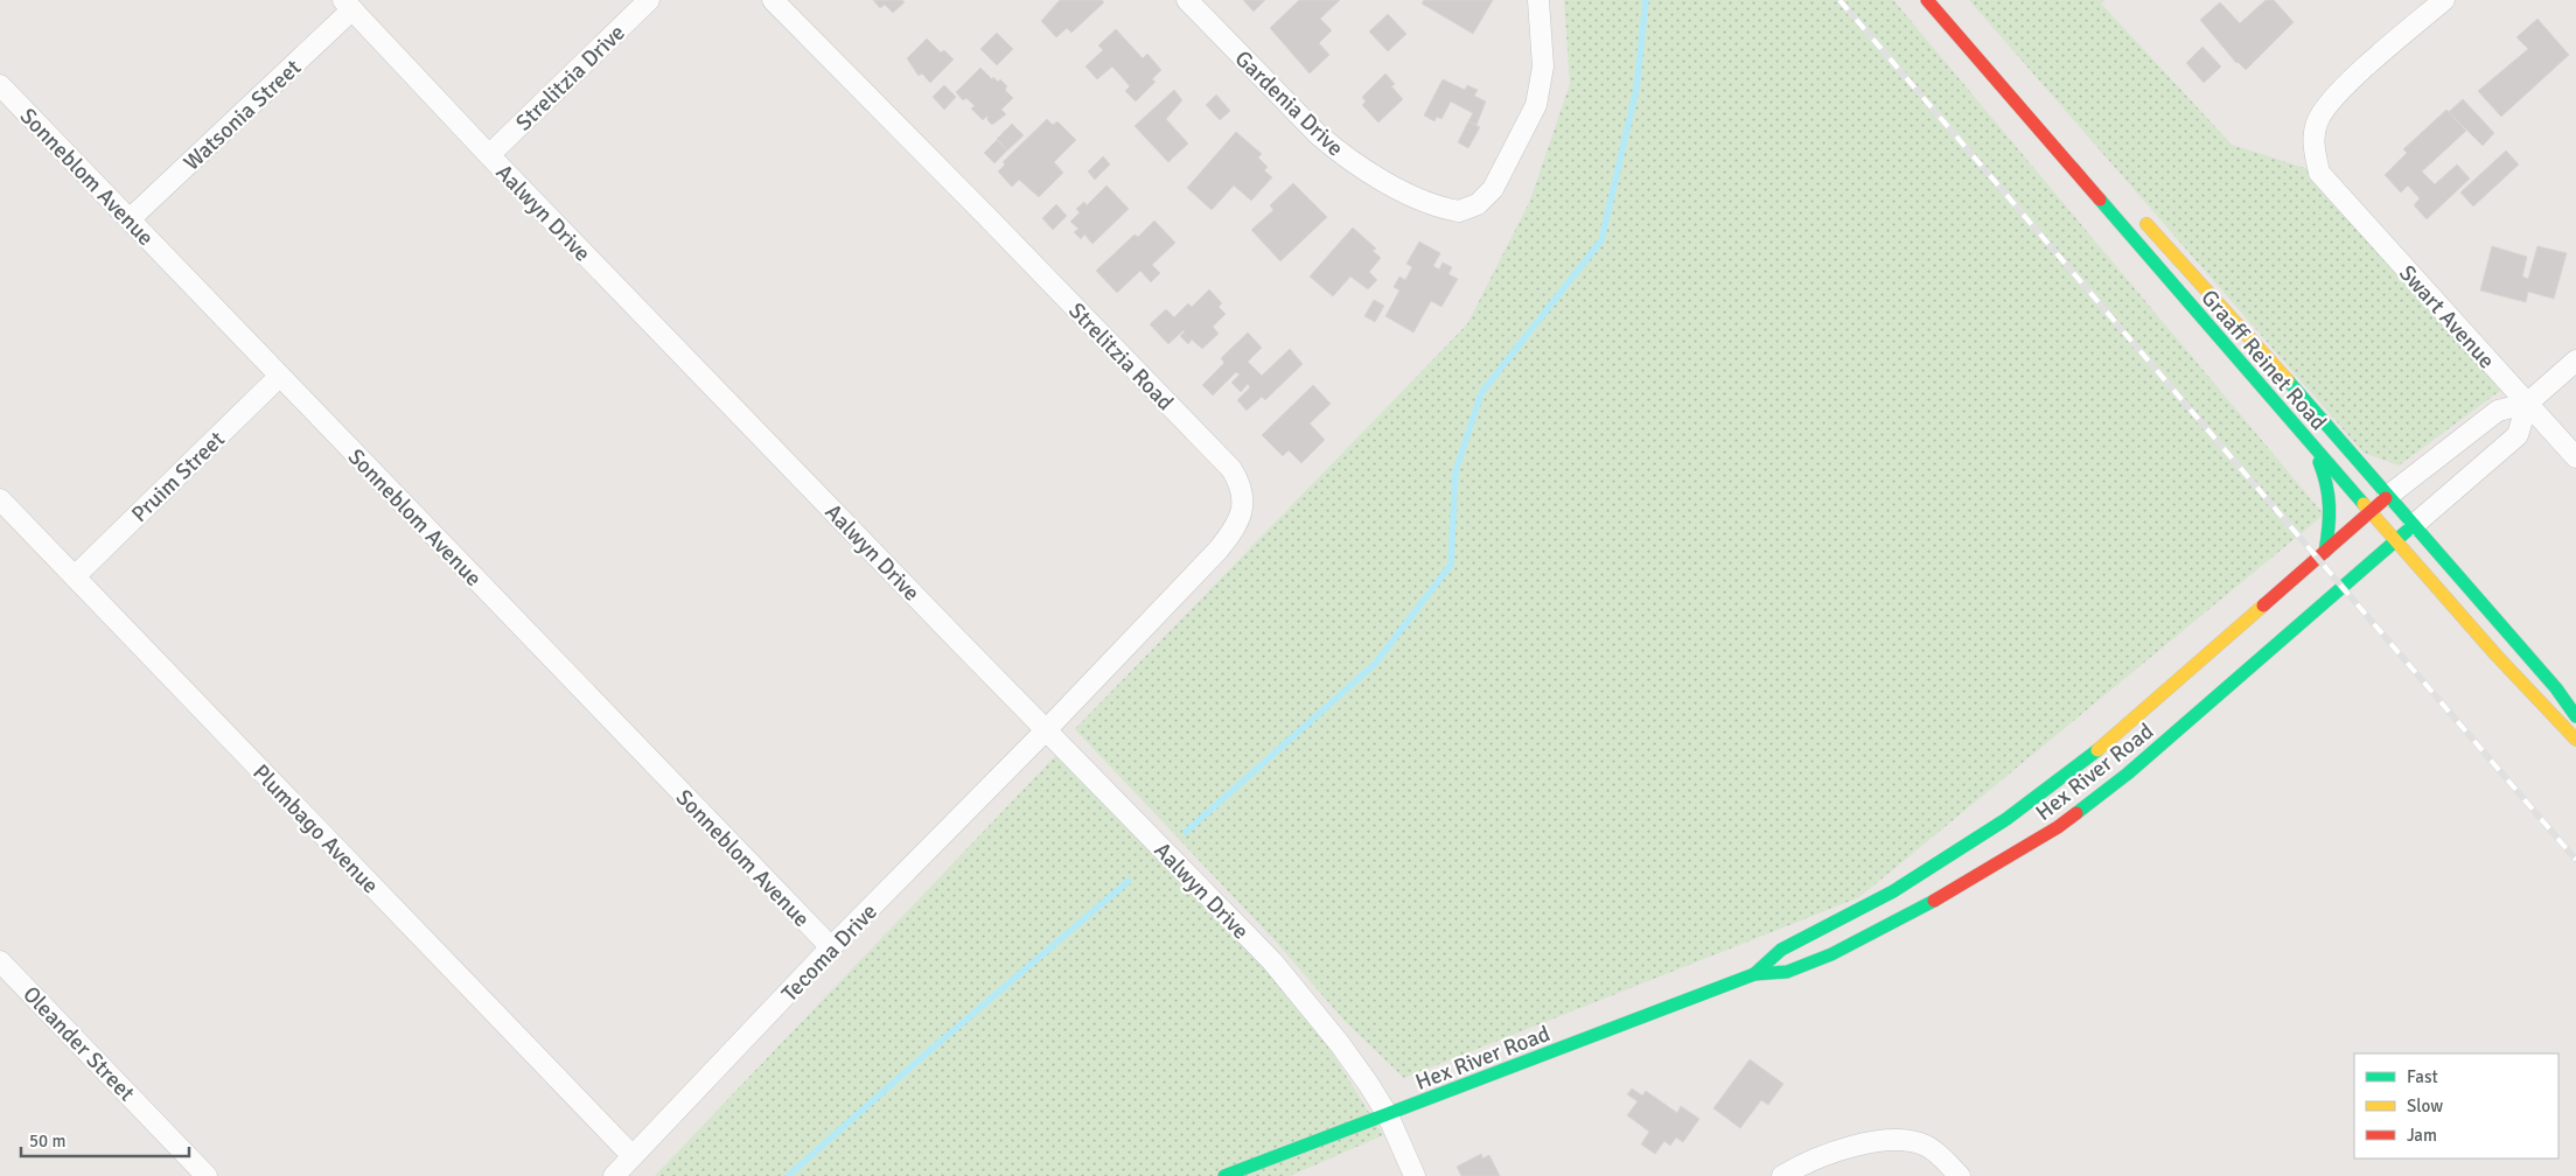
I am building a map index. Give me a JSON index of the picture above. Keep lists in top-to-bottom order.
{
  "streets": {
    "street": [
      "Strelitzia Drive",
      "Gardenia Drive",
      "Watsonia Street",
      "Sonneblom Avenue",
      "Aalwyn Drive",
      "Swart Avenue",
      "Strelitzia Road",
      "Graaff Reinet Road",
      "Pruim Street",
      "Hex River Road",
      "Plumbago Avenue",
      "Tecoma Drive",
      "Oleander Street"
    ]
  },
  "crossings": [
    ["Strelitzia Drive", "Aalwyn Drive"],
    ["Watsonia Street", "Sonneblom Avenue"],
    ["Watsonia Street", "Aalwyn Drive"],
    ["Sonneblom Avenue", "Pruim Street"],
    ["Sonneblom Avenue", "Tecoma Drive"],
    ["Aalwyn Drive", "Strelitzia Road"],
    ["Aalwyn Drive", "Hex River Road"],
    ["Aalwyn Drive", "Tecoma Drive"],
    ["Strelitzia Road", "Tecoma Drive"],
    ["Graaff Reinet Road", "Hex River Road"],
    ["Pruim Street", "Plumbago Avenue"],
    ["Plumbago Avenue", "Tecoma Drive"]
  ],
  "legend": ["Fast", "Slow", "Jam"],
  "scale_bar": "50 m"
}
